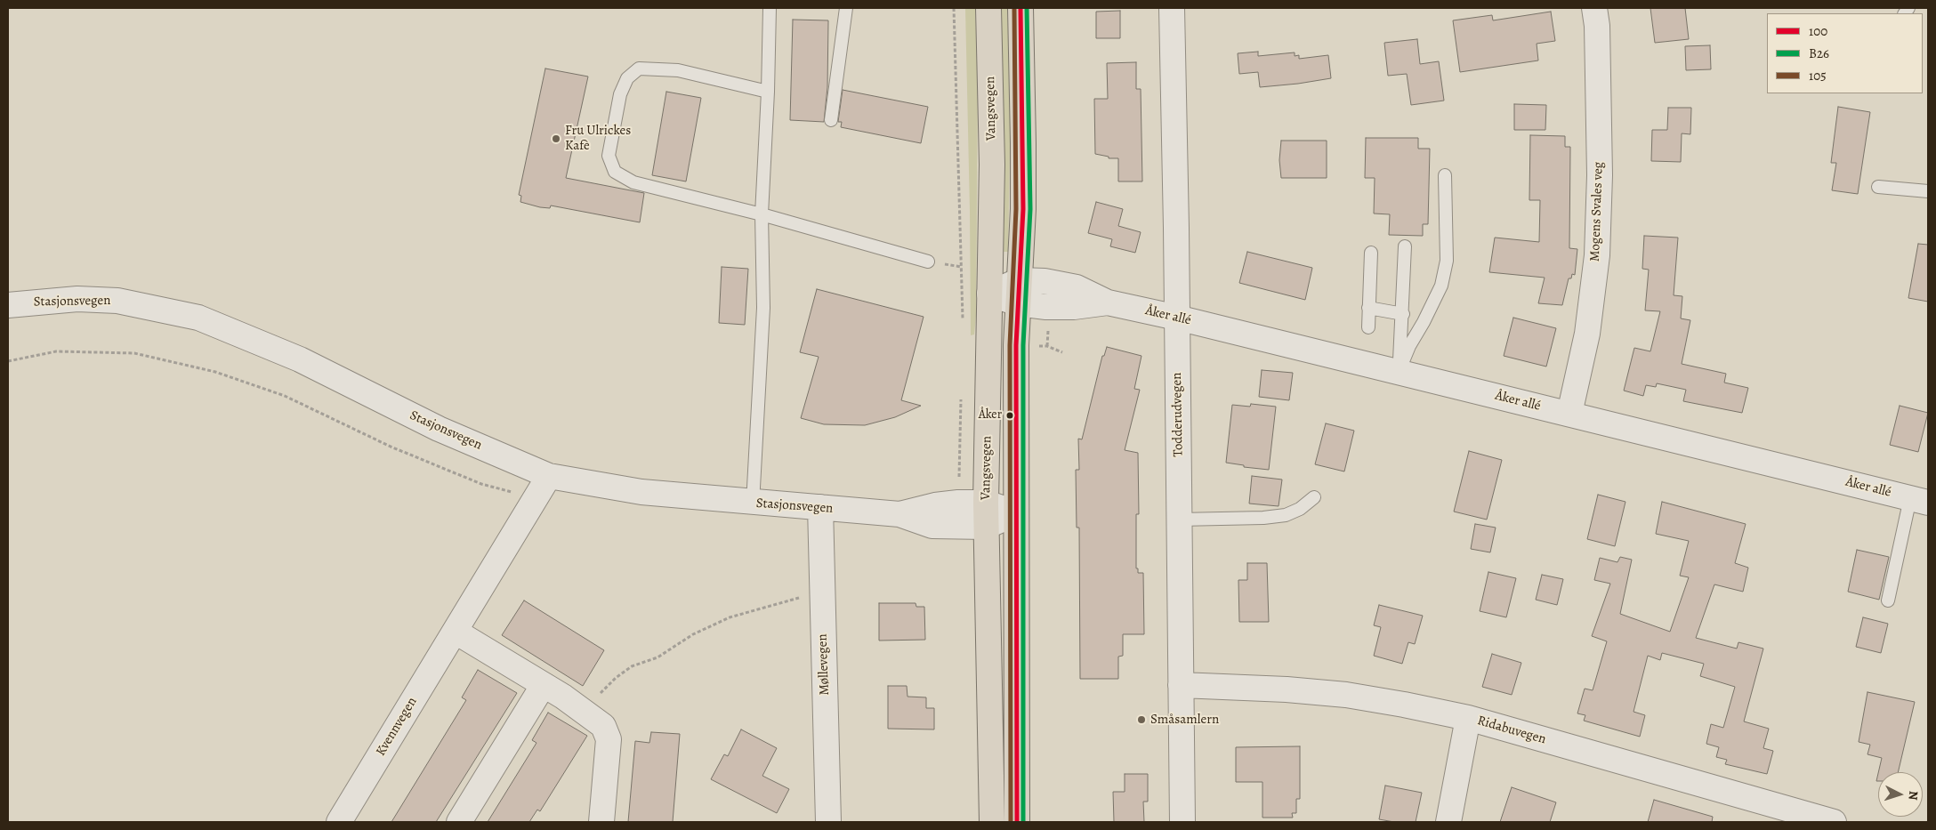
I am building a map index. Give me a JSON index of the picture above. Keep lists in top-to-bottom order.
{
  "streets": {
    "highway": ["Vangsvegen"],
    "street": [
      "Mogens Svales veg",
      "Stasjonsvegen",
      "Åker allé",
      "Todderudvegen",
      "Møllevegen",
      "Kvennvegen",
      "Ridabuvegen"
    ]
  },
  "crossings": [
    ["Vangsvegen", "Stasjonsvegen"],
    ["Vangsvegen", "Åker allé"],
    ["Mogens Svales veg", "Åker allé"],
    ["Stasjonsvegen", "Møllevegen"],
    ["Stasjonsvegen", "Kvennvegen"],
    ["Åker allé", "Todderudvegen"],
    ["Todderudvegen", "Ridabuvegen"]
  ],
  "places": ["Fru Ulrickes Kafè", "Åker", "Småsamlern"],
  "lines": ["transit line 100", "transit line B26", "transit line 105"],
  "legend": ["100", "B26", "105"],
  "north": "right"
}
